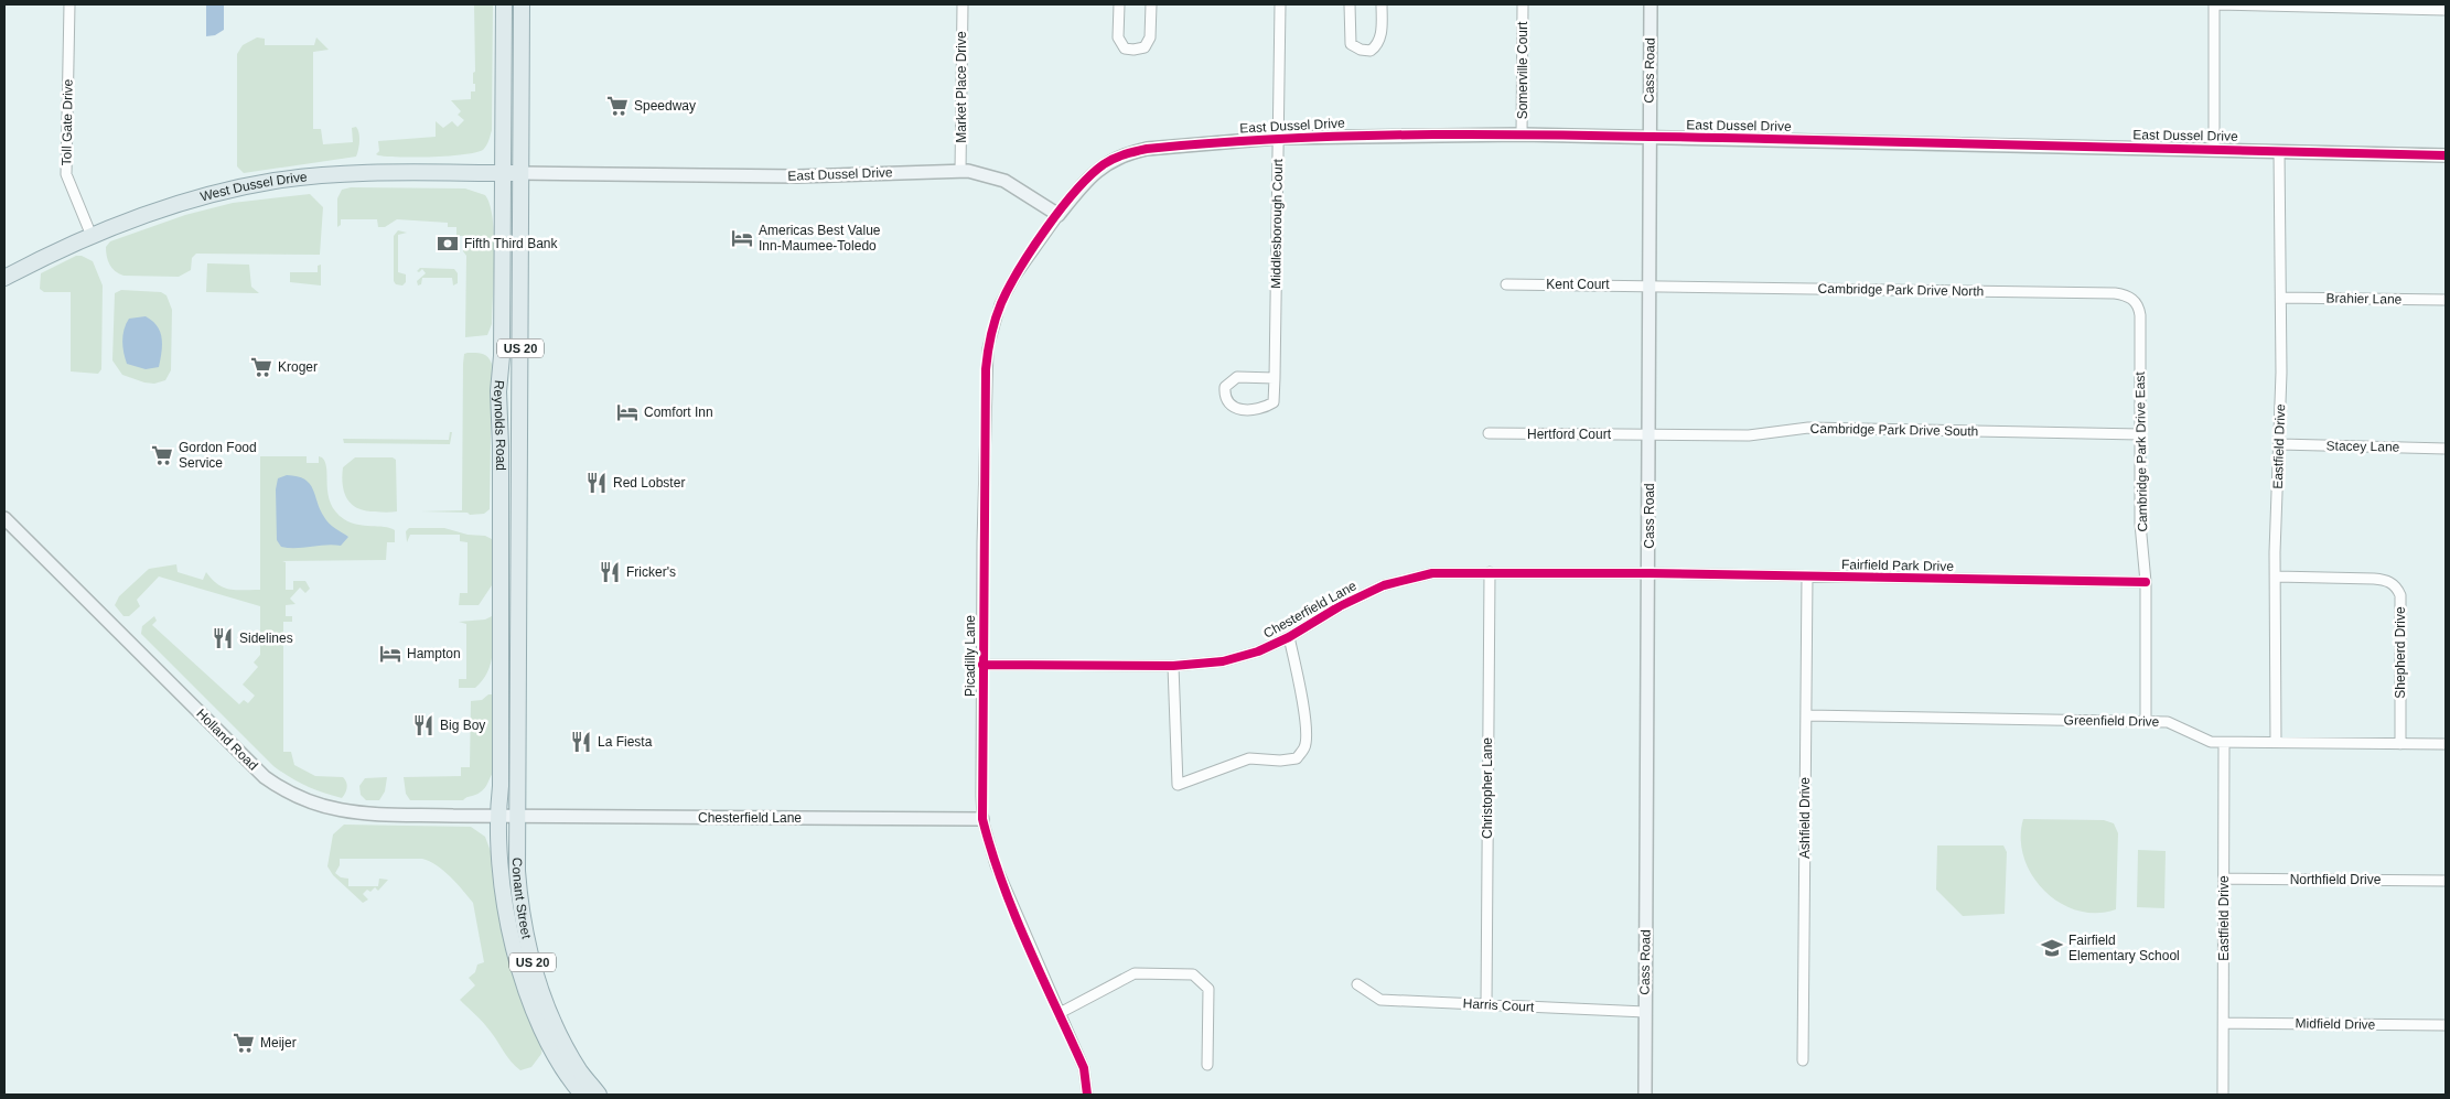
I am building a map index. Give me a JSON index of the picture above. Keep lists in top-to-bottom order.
{
  "streets": {
    "main road": [
      "West Dussel Drive",
      "US 20",
      "Reynolds Road",
      "Conant Street"
    ],
    "street": [
      "Somerville Court",
      "Cass Road",
      "Market Place Drive",
      "Toll Gate Drive",
      "East Dussel Drive",
      "Middlesborough Court",
      "Kent Court",
      "Cambridge Park Drive North",
      "Brahier Lane",
      "Cambridge Park Drive South",
      "Hertford Court",
      "Eastfield Drive",
      "Stacey Lane",
      "Cambridge Park Drive East",
      "Fairfield Park Drive",
      "Chesterfield Lane",
      "Shepherd Drive",
      "Picadilly Lane",
      "Greenfield Drive",
      "Holland Road",
      "Christopher Lane",
      "Ashfield Drive",
      "Northfield Drive",
      "Harris Court",
      "Midfield Drive"
    ]
  },
  "crossings": [
    ["Somerville Court", "East Dussel Drive"],
    ["Cass Road", "East Dussel Drive"],
    ["Cass Road", "Kent Court"],
    ["Cass Road", "Cambridge Park Drive North"],
    ["Cass Road", "Cambridge Park Drive South"],
    ["Cass Road", "Hertford Court"],
    ["Cass Road", "Fairfield Park Drive"],
    ["Cass Road", "Chesterfield Lane"],
    ["Cass Road", "Harris Court"],
    ["Market Place Drive", "East Dussel Drive"],
    ["Toll Gate Drive", "West Dussel Drive"],
    ["East Dussel Drive", "West Dussel Drive"],
    ["East Dussel Drive", "Middlesborough Court"],
    ["East Dussel Drive", "Reynolds Road"],
    ["East Dussel Drive", "Eastfield Drive"],
    ["East Dussel Drive", "Picadilly Lane"],
    ["West Dussel Drive", "Reynolds Road"],
    ["Kent Court", "Cambridge Park Drive North"],
    ["Cambridge Park Drive North", "Cambridge Park Drive East"],
    ["Brahier Lane", "Eastfield Drive"],
    ["Reynolds Road", "Chesterfield Lane"],
    ["Reynolds Road", "Holland Road"],
    ["Reynolds Road", "Conant Street"],
    ["Cambridge Park Drive South", "Hertford Court"],
    ["Cambridge Park Drive South", "Cambridge Park Drive East"],
    ["Eastfield Drive", "Stacey Lane"],
    ["Eastfield Drive", "Shepherd Drive"],
    ["Eastfield Drive", "Greenfield Drive"],
    ["Eastfield Drive", "Northfield Drive"],
    ["Eastfield Drive", "Midfield Drive"],
    ["Cambridge Park Drive East", "Fairfield Park Drive"],
    ["Cambridge Park Drive East", "Greenfield Drive"],
    ["Fairfield Park Drive", "Chesterfield Lane"],
    ["Fairfield Park Drive", "Ashfield Drive"],
    ["Chesterfield Lane", "Picadilly Lane"],
    ["Chesterfield Lane", "Holland Road"],
    ["Chesterfield Lane", "Christopher Lane"],
    ["Chesterfield Lane", "Conant Street"],
    ["Shepherd Drive", "Greenfield Drive"],
    ["Greenfield Drive", "Ashfield Drive"],
    ["Holland Road", "Conant Street"],
    ["Christopher Lane", "Harris Court"]
  ],
  "places": {
    "supermarket": [
      "Speedway",
      "Kroger",
      "Gordon Food Service",
      "Meijer"
    ],
    "hotel": ["Americas Best Value Inn-Maumee-Toledo", "Comfort Inn", "Hampton"],
    "bank": ["Fifth Third Bank"],
    "restaurant": [
      "Red Lobster",
      "Fricker's",
      "Sidelines",
      "Big Boy",
      "La Fiesta"
    ],
    "school or university": ["Fairfield Elementary School"]
  }
}
